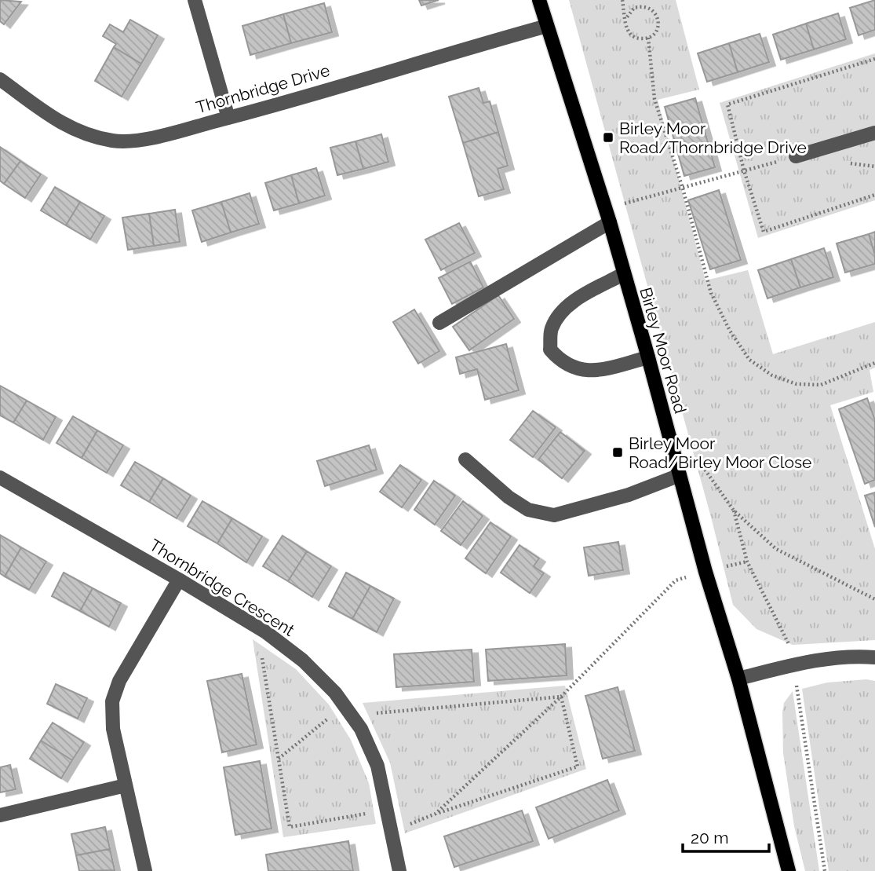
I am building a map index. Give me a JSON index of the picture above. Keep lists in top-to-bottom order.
{
  "streets": {
    "main road": ["Birley Moor Road"],
    "street": ["Thornbridge Drive", "Thornbridge Crescent"]
  },
  "crossings": [
    ["Thornbridge Drive", "Birley Moor Road"]
  ],
  "places": {
    "transit": ["Birley Moor Road/Thornbridge Drive", "Birley Moor Road/Birley Moor Close"]
  },
  "scale_bar": "20 m"
}
